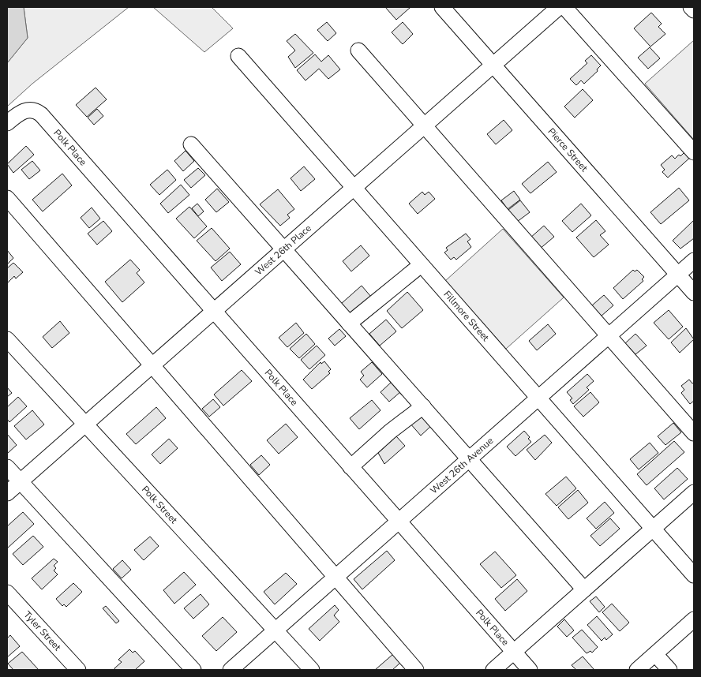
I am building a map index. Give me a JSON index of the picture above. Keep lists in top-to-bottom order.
{
  "streets": {
    "street": [
      "Polk Place",
      "Pierce Street",
      "West 26th Place",
      "Fillmore Street",
      "West 26th Avenue",
      "Polk Street",
      "Tyler Street"
    ]
  },
  "crossings": [
    ["Polk Place", "West 26th Place"],
    ["Polk Place", "West 26th Avenue"],
    ["Pierce Street", "West 26th Place"],
    ["Pierce Street", "West 26th Avenue"],
    ["West 26th Place", "Fillmore Street"],
    ["West 26th Place", "Polk Street"],
    ["Fillmore Street", "West 26th Avenue"],
    ["West 26th Avenue", "Polk Street"]
  ]
}
